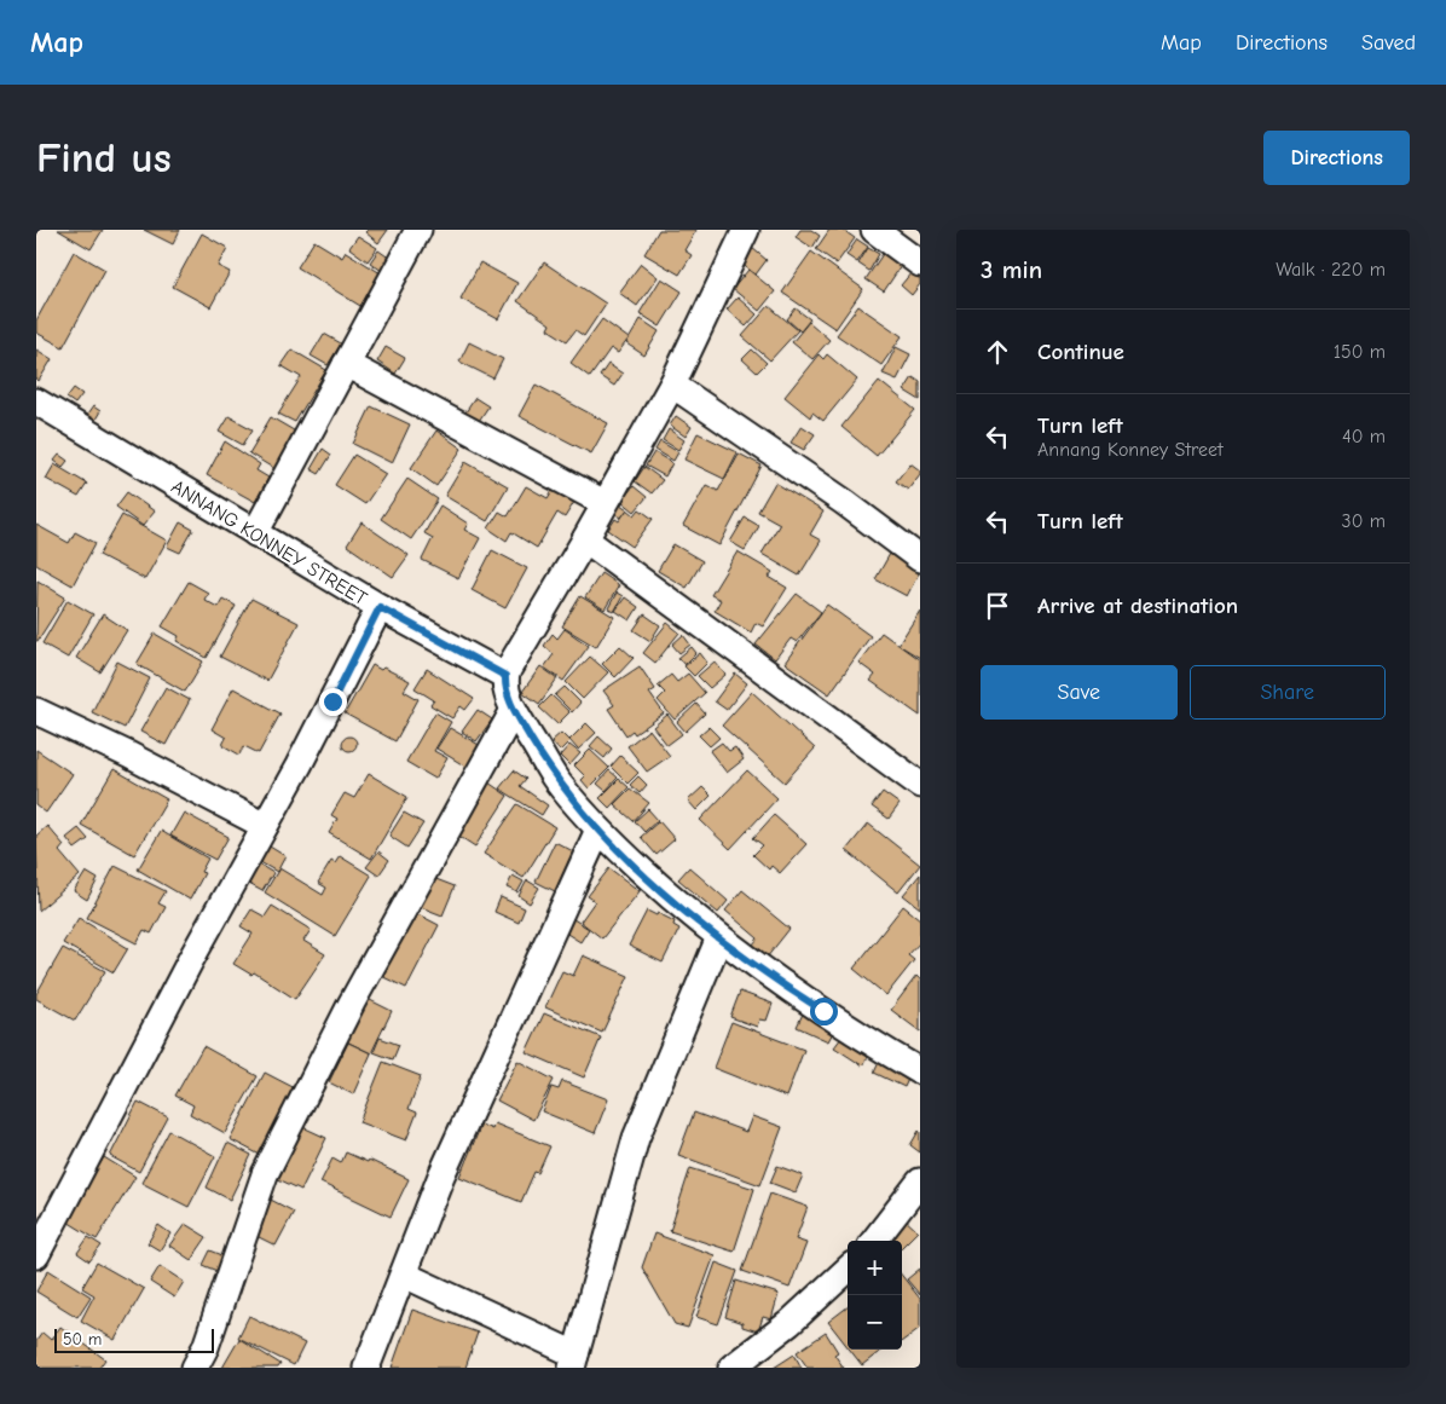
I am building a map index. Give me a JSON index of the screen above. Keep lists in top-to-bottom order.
{
  "streets": {
    "street": ["ANNANG KONNEY STREET"]
  },
  "scale_bar": "50 m",
  "page": {
    "header": "Map",
    "nav": ["Map", "Directions", "Saved"],
    "buttons": [
      "Directions",
      ["Save", "Share"]
    ],
    "title": "Find us",
    "heading": ["3 min", "Walk · 220 m"],
    "list": [
      ["Continue", "150 m"],
      ["Turn left", "Annang Konney Street", "40 m"],
      ["Turn left", "30 m"],
      "Arrive at destination"
    ],
    "map_buttons": ["+", "−"],
    "scale": "50 m"
  }
}
